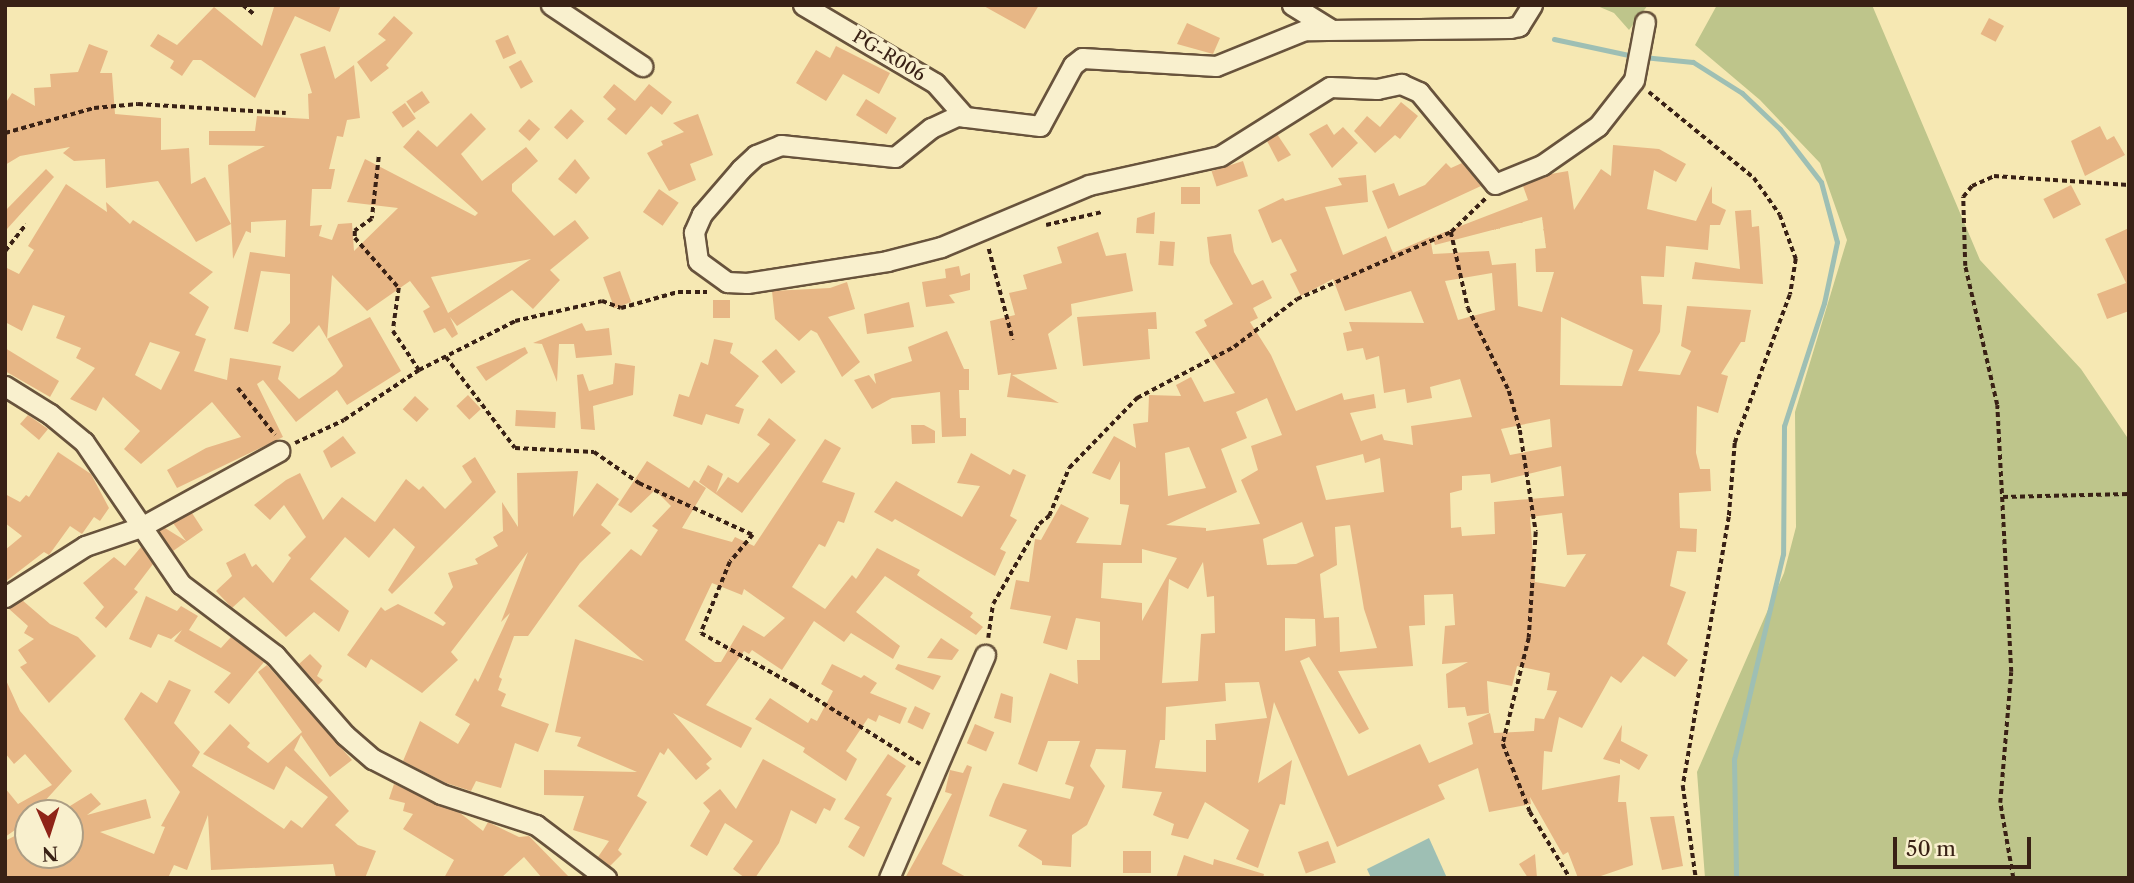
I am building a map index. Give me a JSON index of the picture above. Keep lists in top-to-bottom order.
{
  "streets": {
    "street": ["PG-R006"]
  },
  "scale_bar": "50 m",
  "north": "bottom"
}
